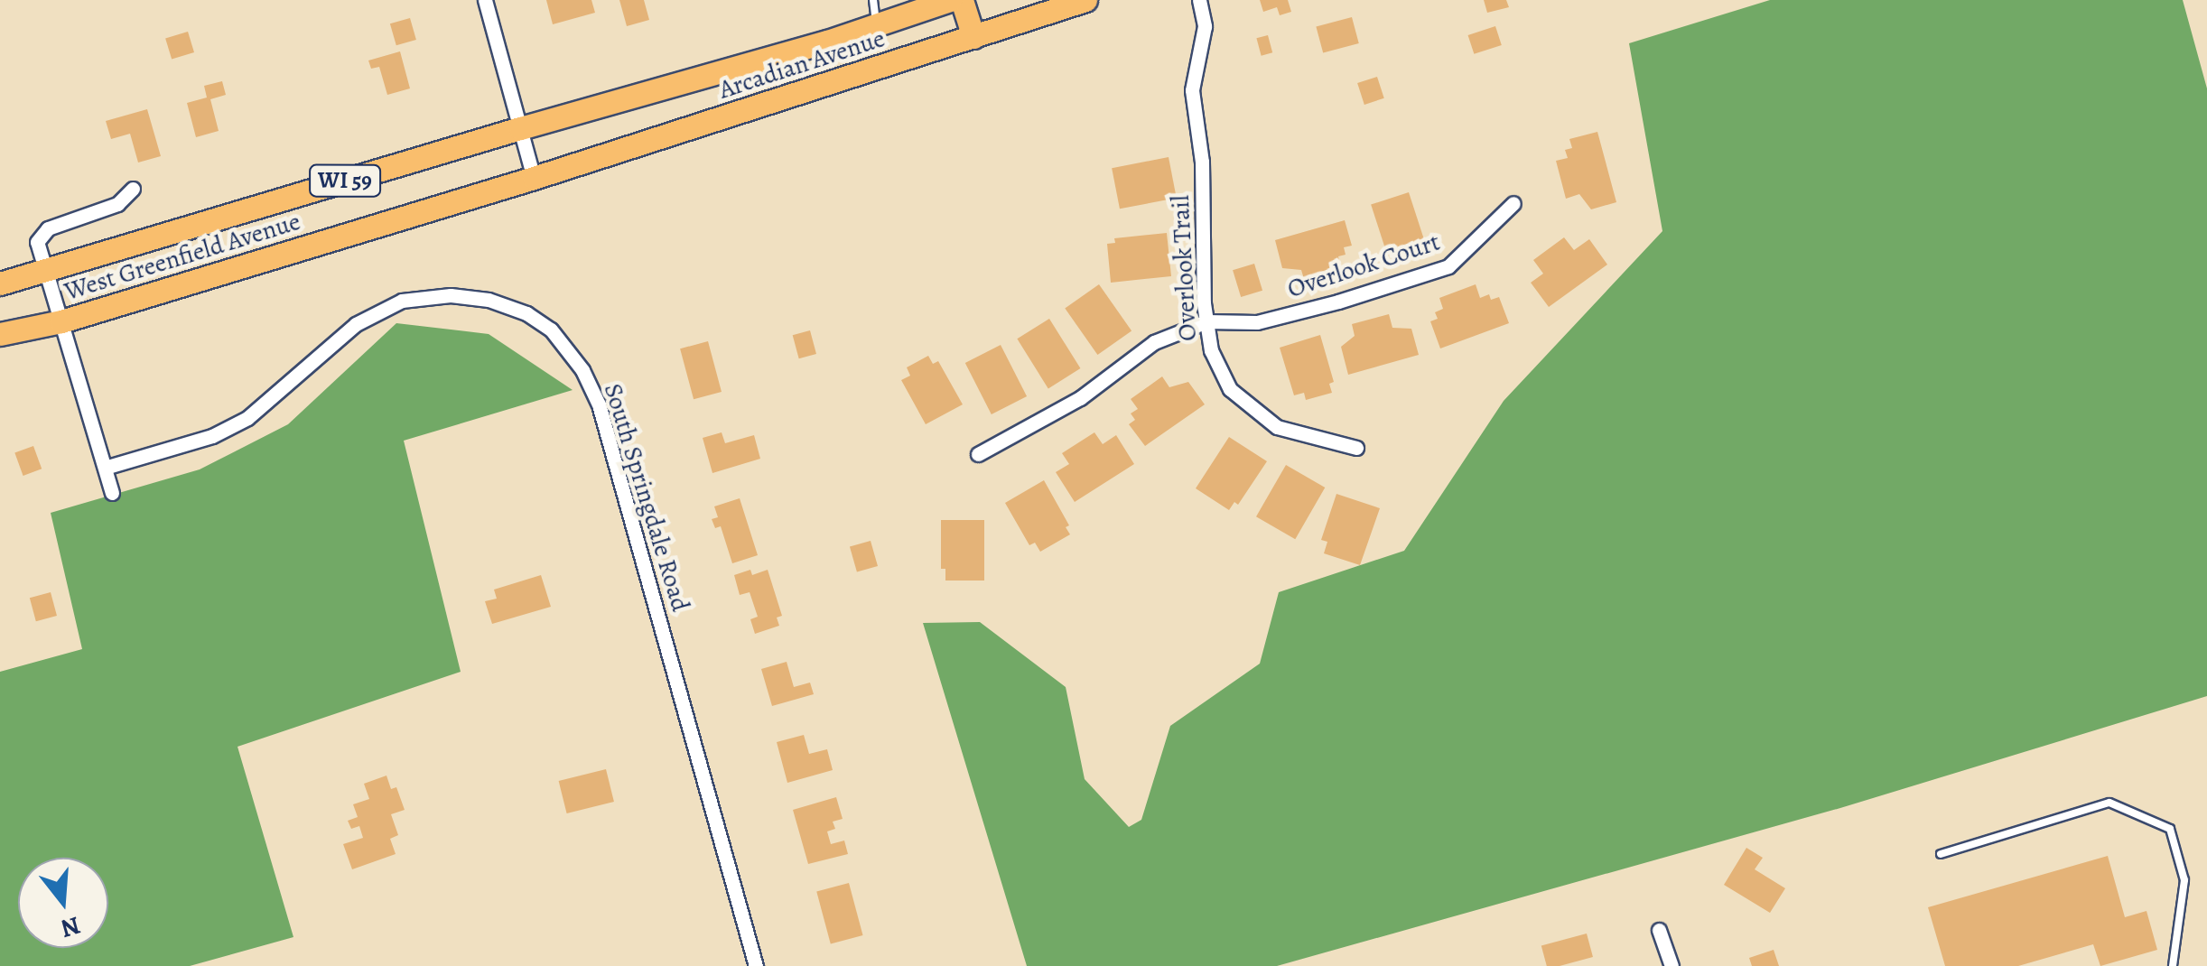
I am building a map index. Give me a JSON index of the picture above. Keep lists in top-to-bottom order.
{
  "streets": {
    "main road": ["Arcadian Avenue", "WI 59", "West Greenfield Avenue"],
    "street": ["Overlook Court", "Overlook Trail", "South Springdale Road"]
  },
  "crossings": [
    ["Arcadian Avenue", "West Greenfield Avenue"],
    ["Overlook Court", "Overlook Trail"]
  ],
  "north": "bottom"
}
